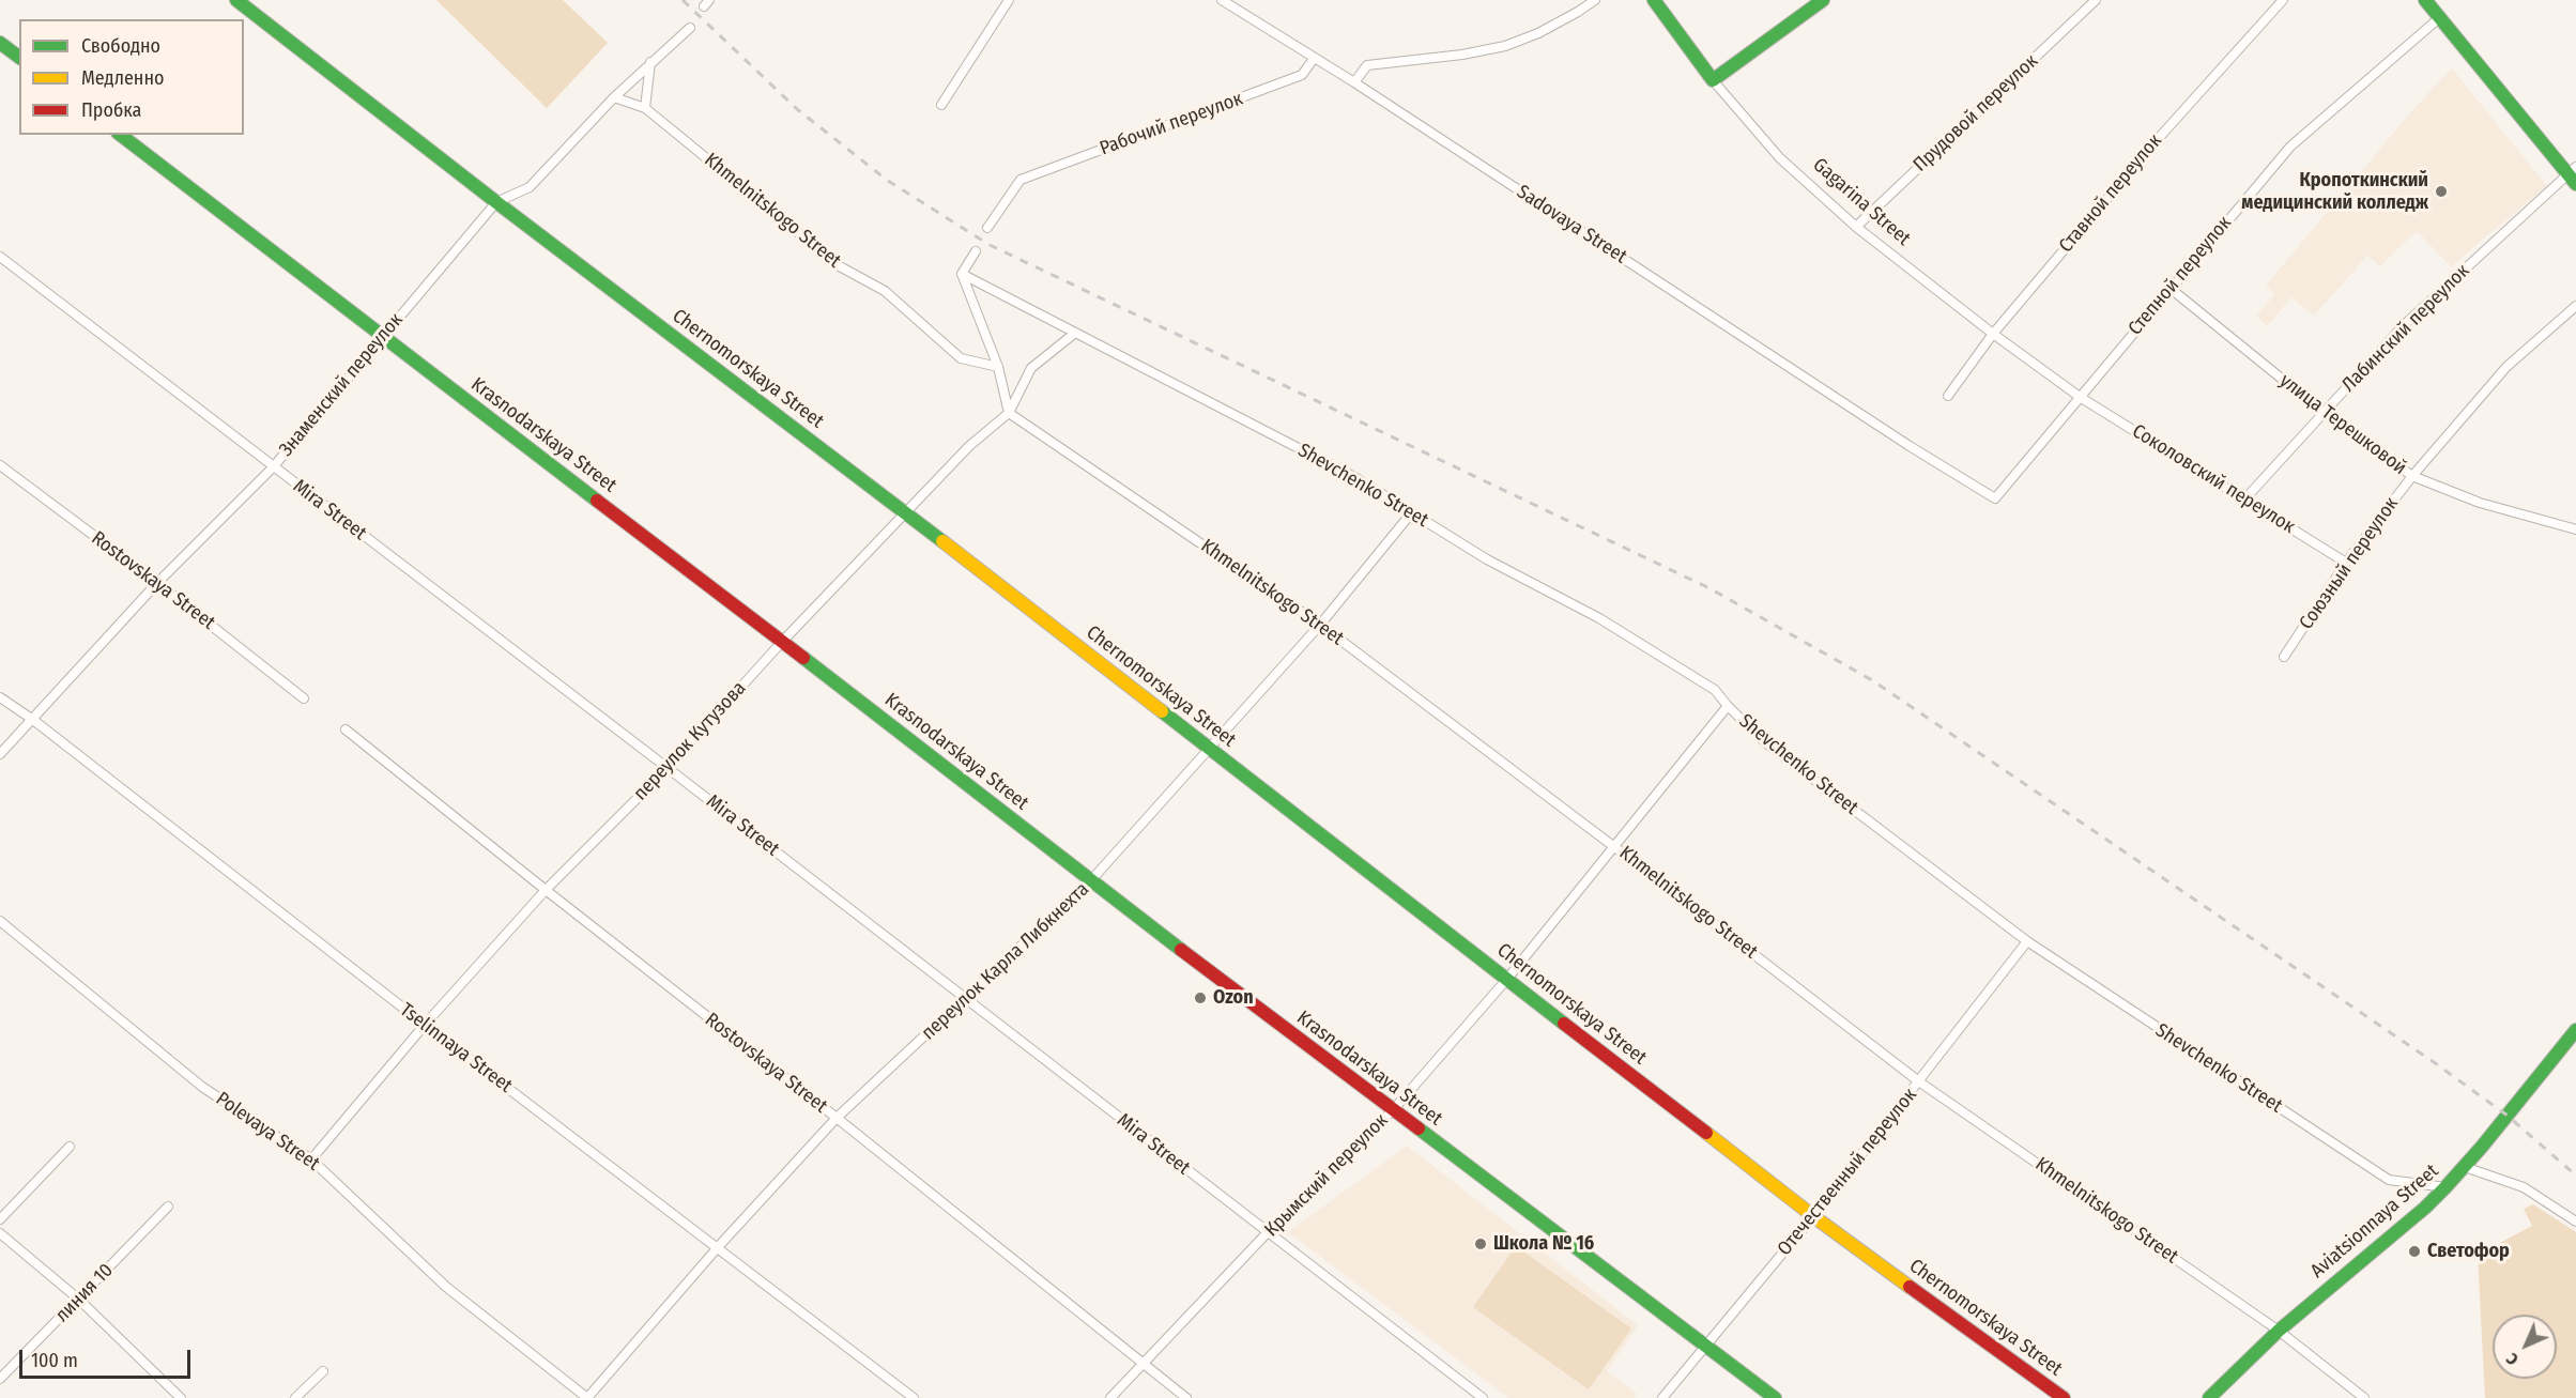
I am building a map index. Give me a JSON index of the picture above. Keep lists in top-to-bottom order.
{
  "streets": {
    "street": [
      "Прудовой переулок",
      "Рабочий переулок",
      "Ставной переулок",
      "Gagarina Street",
      "Khmelnitskogo Street",
      "Sadovaya Street",
      "Степной переулок",
      "Лабинский переулок",
      "Chernomorskaya Street",
      "Знаменский переулок",
      "улица Терешковой",
      "Krasnodarskaya Street",
      "Соколовский переулок",
      "Shevchenko Street",
      "Mira Street",
      "Союзный переулок",
      "Rostovskaya Street",
      "переулок Кутузова",
      "переулок Карла Либкнехта",
      "Tselinnaya Street",
      "Polevaya Street",
      "Отечественный переулок",
      "Крымский переулок",
      "Aviatsionnaya Street",
      "линия 10"
    ]
  },
  "crossings": [
    ["Прудовой переулок", "Gagarina Street"],
    ["Рабочий переулок", "Sadovaya Street"],
    ["Ставной переулок", "Gagarina Street"],
    ["Gagarina Street", "Степной переулок"],
    ["Gagarina Street", "Соколовский переулок"],
    ["Khmelnitskogo Street", "Знаменский переулок"],
    ["Khmelnitskogo Street", "переулок Кутузова"],
    ["Khmelnitskogo Street", "переулок Карла Либкнехта"],
    ["Khmelnitskogo Street", "Отечественный переулок"],
    ["Khmelnitskogo Street", "Крымский переулок"],
    ["Khmelnitskogo Street", "Aviatsionnaya Street"],
    ["Sadovaya Street", "Степной переулок"],
    ["Степной переулок", "улица Терешковой"],
    ["Степной переулок", "Соколовский переулок"],
    ["Лабинский переулок", "улица Терешковой"],
    ["Лабинский переулок", "Соколовский переулок"],
    ["Chernomorskaya Street", "Знаменский переулок"],
    ["Chernomorskaya Street", "переулок Кутузова"],
    ["Chernomorskaya Street", "переулок Карла Либкнехта"],
    ["Chernomorskaya Street", "Отечественный переулок"],
    ["Chernomorskaya Street", "Крымский переулок"],
    ["Знаменский переулок", "Krasnodarskaya Street"],
    ["Знаменский переулок", "Mira Street"],
    ["Знаменский переулок", "Rostovskaya Street"],
    ["Знаменский переулок", "Tselinnaya Street"],
    ["улица Терешковой", "Союзный переулок"],
    ["Krasnodarskaya Street", "переулок Кутузова"],
    ["Krasnodarskaya Street", "переулок Карла Либкнехта"],
    ["Krasnodarskaya Street", "Отечественный переулок"],
    ["Krasnodarskaya Street", "Крымский переулок"],
    ["Соколовский переулок", "Союзный переулок"],
    ["Shevchenko Street", "переулок Кутузова"],
    ["Shevchenko Street", "переулок Карла Либкнехта"],
    ["Shevchenko Street", "Отечественный переулок"],
    ["Shevchenko Street", "Крымский переулок"],
    ["Shevchenko Street", "Aviatsionnaya Street"],
    ["Mira Street", "переулок Кутузова"],
    ["Mira Street", "переулок Карла Либкнехта"],
    ["Mira Street", "Крымский переулок"],
    ["Rostovskaya Street", "переулок Кутузова"],
    ["Rostovskaya Street", "переулок Карла Либкнехта"],
    ["Rostovskaya Street", "Крымский переулок"],
    ["переулок Кутузова", "Tselinnaya Street"],
    ["переулок Кутузова", "Polevaya Street"],
    ["переулок Карла Либкнехта", "Tselinnaya Street"],
    ["переулок Карла Либкнехта", "Polevaya Street"]
  ],
  "places": [
    "Кропоткинский медицинский колледж",
    "Ozon",
    "Школа № 16",
    "Светофор"
  ],
  "legend": ["Свободно", "Медленно", "Пробка"],
  "scale_bar": "100 m",
  "north": "bottom left"
}
